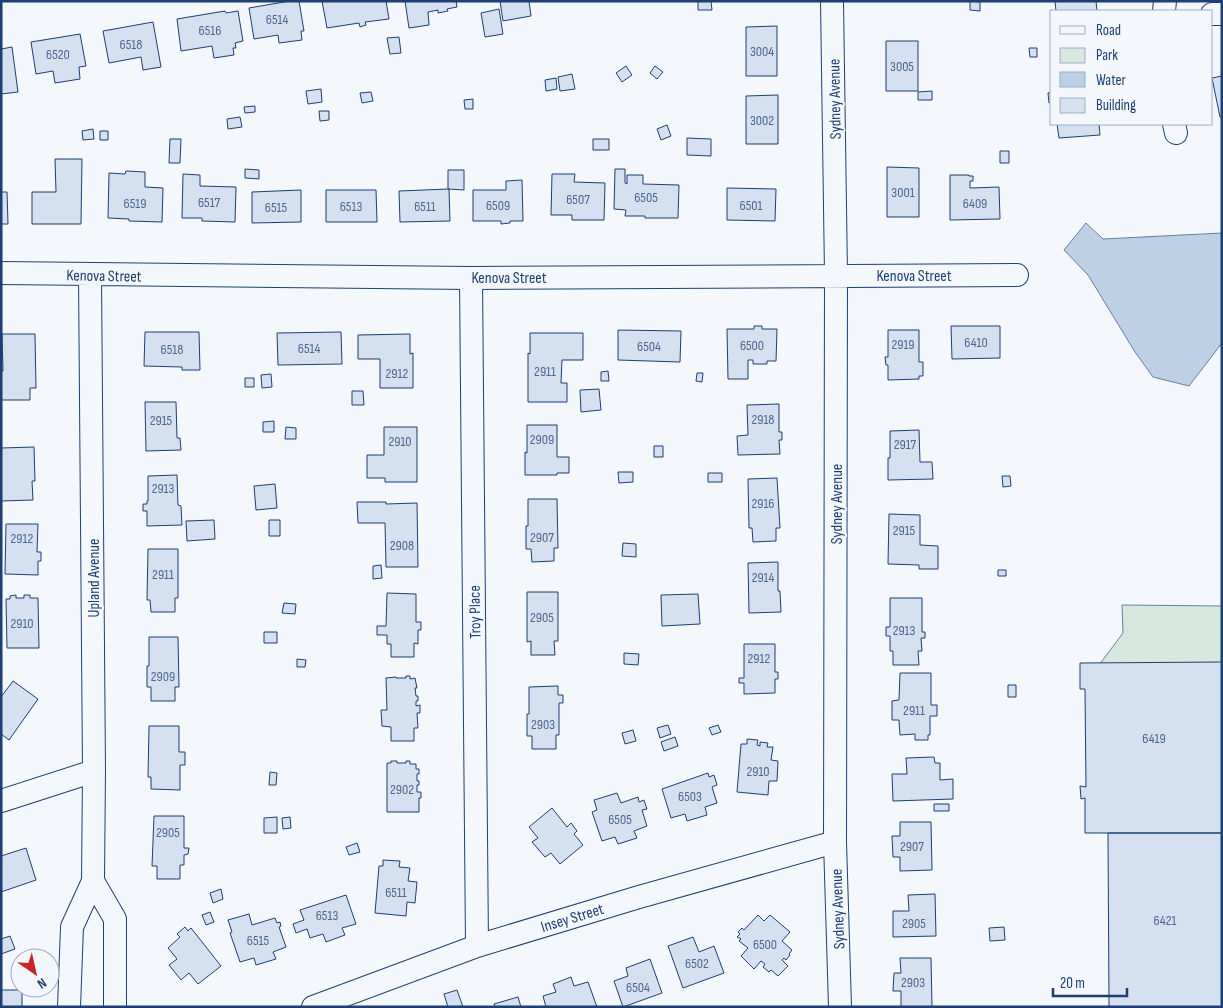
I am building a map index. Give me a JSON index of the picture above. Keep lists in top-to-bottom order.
{
  "streets": {
    "street": [
      "Sydney Avenue",
      "Kenova Street",
      "Upland Avenue",
      "Troy Place",
      "Insey Street"
    ]
  },
  "crossings": [
    ["Sydney Avenue", "Kenova Street"],
    ["Sydney Avenue", "Insey Street"],
    ["Kenova Street", "Upland Avenue"],
    ["Kenova Street", "Troy Place"],
    ["Troy Place", "Insey Street"]
  ],
  "house_numbers": [
    "6514",
    "6516",
    "6518",
    "3004",
    "6520",
    "3005",
    "3002",
    "3001",
    "6505",
    "6507",
    "6517",
    "6519",
    "6409",
    "6509",
    "6501",
    "6513",
    "6511",
    "6515",
    "6410",
    "2919",
    "6500",
    "6504",
    "6514",
    "6518",
    "2911",
    "2912",
    "2918",
    "2915",
    "2909",
    "2910",
    "2917",
    "2913",
    "2916",
    "2915",
    "2907",
    "2912",
    "2908",
    "2911",
    "2914",
    "2905",
    "2910",
    "2913",
    "2912",
    "2909",
    "2911",
    "2903",
    "6419",
    "2910",
    "2902",
    "6503",
    "6505",
    "2905",
    "2907",
    "6511",
    "6513",
    "6421",
    "2905",
    "6515",
    "6500",
    "6502",
    "2903",
    "6504"
  ],
  "legend": [
    "Road",
    "Park",
    "Water",
    "Building"
  ],
  "scale_bar": "20 m",
  "north": "bottom right"
}
